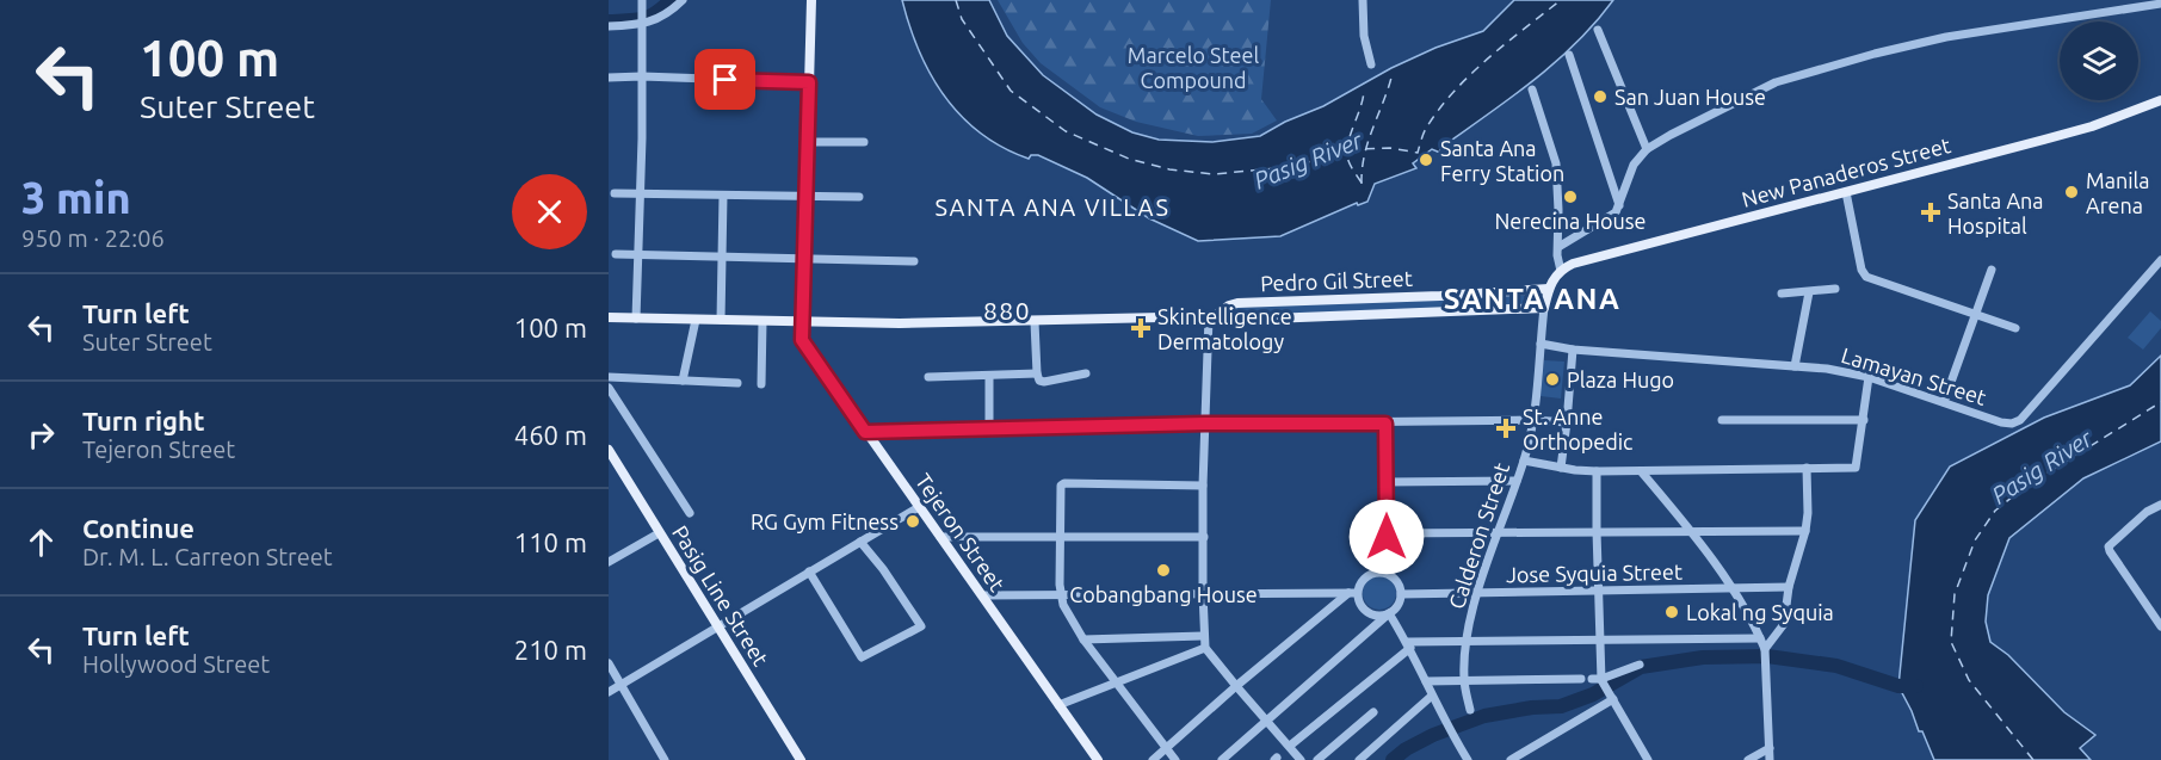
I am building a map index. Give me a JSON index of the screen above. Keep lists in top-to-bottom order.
{
  "streets": {
    "main road": [
      "New Panaderos Street",
      "Pedro Gil Street",
      "Tejeron Street",
      "Calderon Street",
      "Pasig Line Street"
    ],
    "street": ["Lamayan Street", "Jose Syquia Street"]
  },
  "crossings": [
    ["Pedro Gil Street", "Tejeron Street"],
    ["Pedro Gil Street", "Calderon Street"],
    ["Lamayan Street", "Calderon Street"],
    ["Calderon Street", "Jose Syquia Street"]
  ],
  "districts": ["SANTA ANA VILLAS", "SANTA ANA", "880"],
  "water": ["Pasig River"],
  "parks": ["Marcelo Steel Compound"],
  "places": {
    "other": [
      "San Juan House",
      "Santa Ana Ferry Station",
      "Manila Arena",
      "Nerecina House",
      "Plaza Hugo",
      "RG Gym Fitness",
      "Cobangbang House",
      "Lokal ng Syquia"
    ],
    "health": ["Santa Ana Hospital", "Skintelligence Dermatology", "St. Anne Orthopedic"]
  },
  "page": {
    "turn": ["100 m", "Suter Street"],
    "heading": ["3 min", "950 m · 22:06"],
    "list": [
      {
        "name": "Turn left",
        "note": "Suter Street",
        "value": "100 m"
      },
      {
        "name": "Turn right",
        "note": "Tejeron Street",
        "value": "460 m"
      },
      {
        "name": "Continue",
        "note": "Dr. M. L. Carreon Street",
        "value": "110 m"
      },
      {
        "name": "Turn left",
        "note": "Hollywood Street",
        "value": "210 m"
      }
    ]
  }
}
